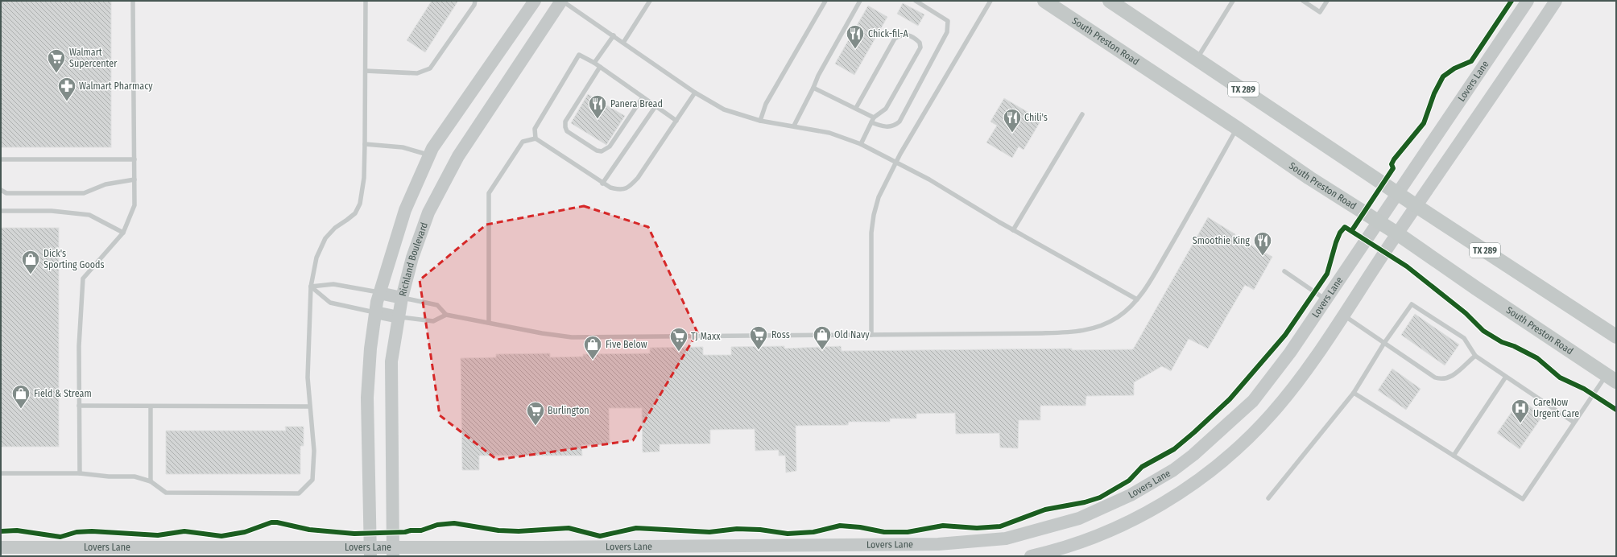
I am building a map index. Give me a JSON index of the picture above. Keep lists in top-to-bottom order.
{
  "streets": {
    "main road": ["South Preston Road", "TX 289"],
    "street": ["Lovers Lane", "Richland Boulevard"]
  },
  "crossings": [
    ["South Preston Road", "Lovers Lane"],
    ["Lovers Lane", "TX 289"],
    ["Lovers Lane", "Richland Boulevard"]
  ],
  "places": {
    "restaurant": [
      "Chick-fil-A",
      "Panera Bread",
      "Chili's",
      "Smoothie King"
    ],
    "supermarket": [
      "Walmart Supercenter",
      "Ross",
      "TJ Maxx",
      "Burlington"
    ],
    "pharmacy": ["Walmart Pharmacy"],
    "shop": [
      "Dick's Sporting Goods",
      "Old Navy",
      "Five Below",
      "Field & Stream"
    ],
    "hospital": ["CareNow Urgent Care"]
  }
}
